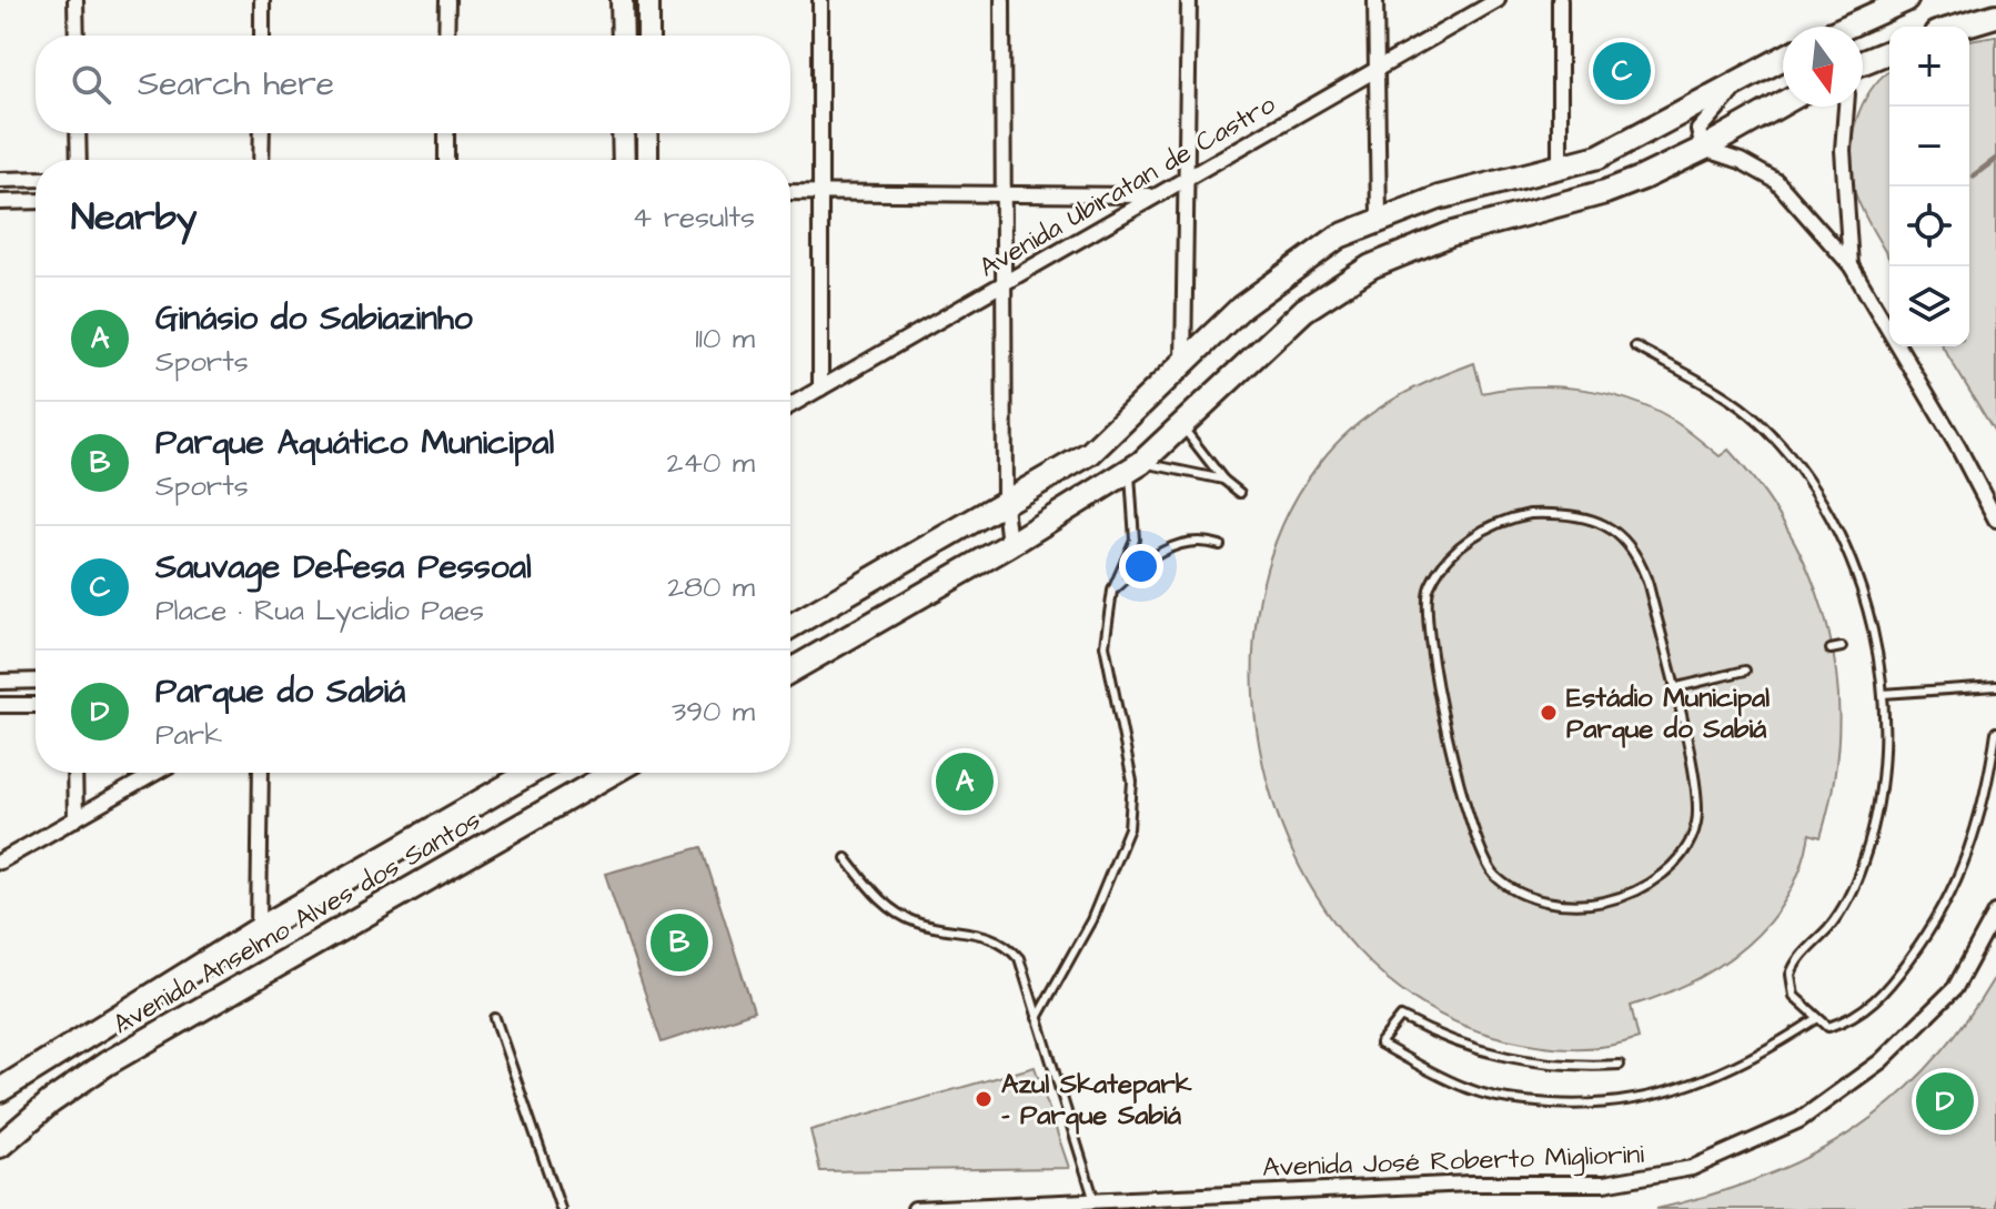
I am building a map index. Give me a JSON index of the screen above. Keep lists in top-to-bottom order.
{
  "streets": {
    "main road": ["Avenida Anselmo Alves dos Santos"],
    "street": ["Avenida Ubiratan de Castro", "Avenida José Roberto Migliorini"]
  },
  "places": ["Estádio Municipal Parque do Sabiá", "Azul Skatepark - Parque Sabiá"],
  "north": "bottom",
  "page": {
    "map_buttons": ["+", "−"],
    "search": "Search here",
    "pins": [
      "C",
      "A",
      "B",
      "D"
    ],
    "heading": ["Nearby", "4 results"],
    "list": [
      {
        "mark": "A",
        "name": "Ginásio do Sabiazinho",
        "note": "Sports",
        "value": "110 m"
      },
      {
        "mark": "B",
        "name": "Parque Aquático Municipal",
        "note": "Sports",
        "value": "240 m"
      },
      {
        "mark": "C",
        "name": "Sauvage Defesa Pessoal",
        "note": "Place · Rua Lycidio Paes",
        "value": "280 m"
      },
      {
        "mark": "D",
        "name": "Parque do Sabiá",
        "note": "Park",
        "value": "390 m"
      }
    ]
  }
}
